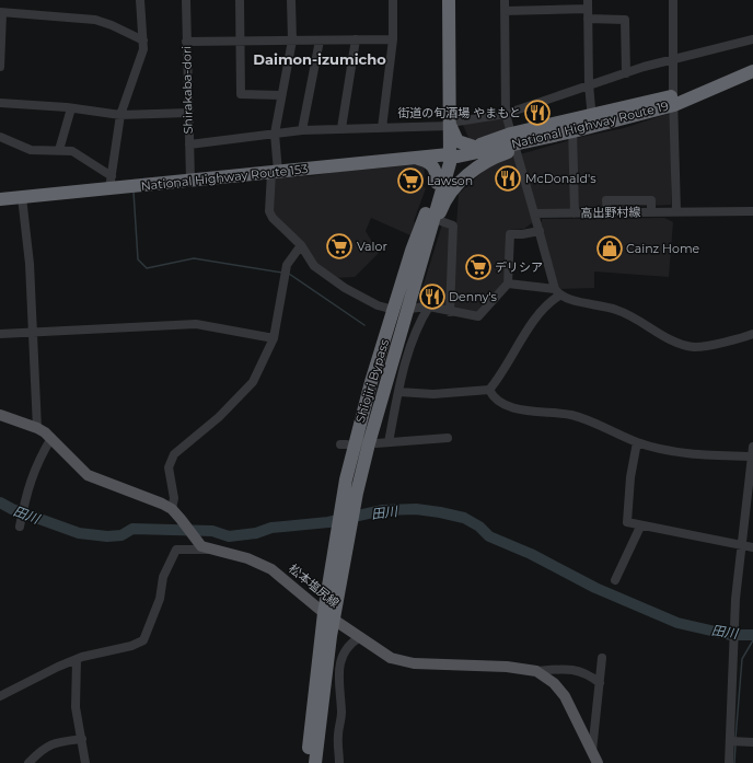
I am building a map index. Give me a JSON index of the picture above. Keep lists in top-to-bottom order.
{
  "streets": {
    "highway": ["National Highway Route 19", "National Highway Route 153", "Shiojiri Bypass"],
    "main road": ["松本塩尻線"],
    "street": ["Shirakaba-dori", "高出野村線"]
  },
  "crossings": [
    ["Shirakaba-dori", "National Highway Route 153"],
    ["National Highway Route 19", "National Highway Route 153"],
    ["National Highway Route 19", "Shiojiri Bypass"],
    ["National Highway Route 153", "Shiojiri Bypass"],
    ["Shiojiri Bypass", "松本塩尻線"]
  ],
  "districts": ["Daimon-izumicho"],
  "water": ["田川"],
  "places": {
    "restaurant": ["街道の旬酒場 やまもと", "McDonald's", "Denny's"],
    "supermarket": ["Lawson", "Valor", "デリシア"],
    "shop": ["Cainz Home"]
  }
}
